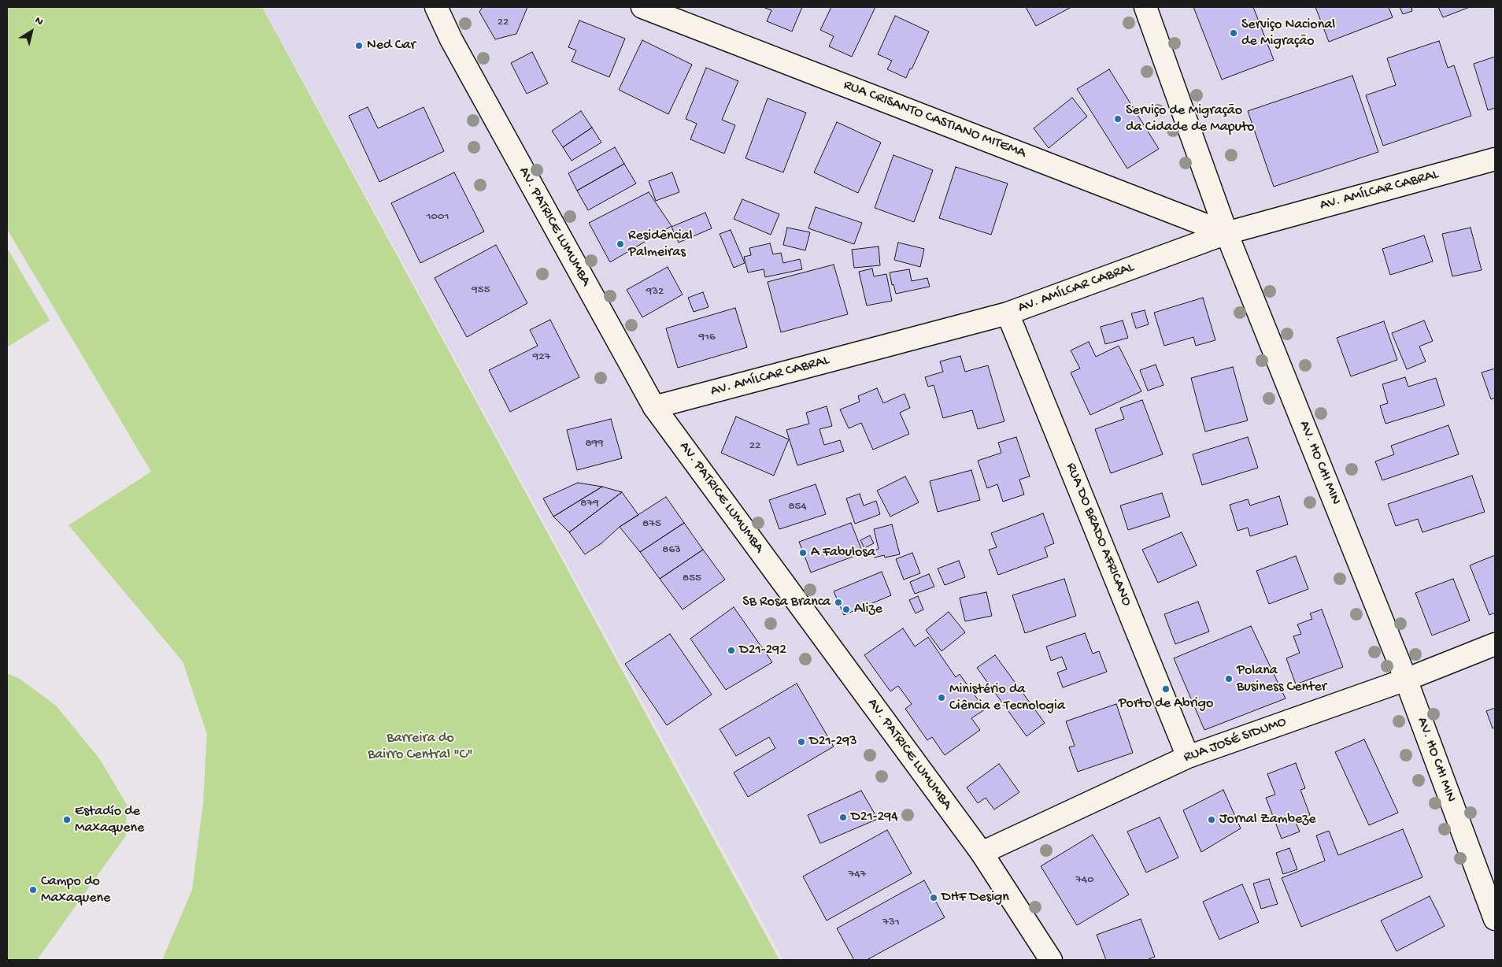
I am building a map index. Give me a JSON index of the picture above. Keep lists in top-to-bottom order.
{
  "streets": {
    "street": [
      "RUA CRISANTO CASTIANO MITEMA",
      "AV. AMÍLCAR CABRAL",
      "AV. PATRICE LUMUMBA",
      "AV. HO CHI MIN",
      "RUA DO BRADO AFRICANO",
      "RUA JOSÉ SIDUMO"
    ]
  },
  "crossings": [
    ["RUA CRISANTO CASTIANO MITEMA", "AV. AMÍLCAR CABRAL"],
    ["RUA CRISANTO CASTIANO MITEMA", "AV. HO CHI MIN"],
    ["AV. AMÍLCAR CABRAL", "AV. PATRICE LUMUMBA"],
    ["AV. AMÍLCAR CABRAL", "AV. HO CHI MIN"],
    ["AV. AMÍLCAR CABRAL", "RUA DO BRADO AFRICANO"],
    ["AV. PATRICE LUMUMBA", "RUA JOSÉ SIDUMO"],
    ["AV. HO CHI MIN", "RUA JOSÉ SIDUMO"],
    ["RUA DO BRADO AFRICANO", "RUA JOSÉ SIDUMO"]
  ],
  "parks": ["Barreira do Bairro Central \"C\""],
  "places": [
    "Serviço Nacional de Migração",
    "Ned Car",
    "Serviço de Migração da Cidade de Maputo",
    "Residêncial Palmeiras",
    "A Fabulosa",
    "SB Rosa Branca",
    "Alize",
    "D21-292",
    "Polana Business Center",
    "Porto de Abrigo",
    "Ministério da Ciência e Tecnologia",
    "D21-293",
    "D21-294",
    "Estadío de Maxaquene",
    "Jornal Zambeze",
    "Campo do Maxaquene",
    "DHF Design"
  ],
  "house_numbers": [
    "22",
    "1001",
    "955",
    "932",
    "916",
    "927",
    "899",
    "22",
    "879",
    "854",
    "875",
    "863",
    "855",
    "747",
    "740",
    "731"
  ],
  "north": "top right"
}
